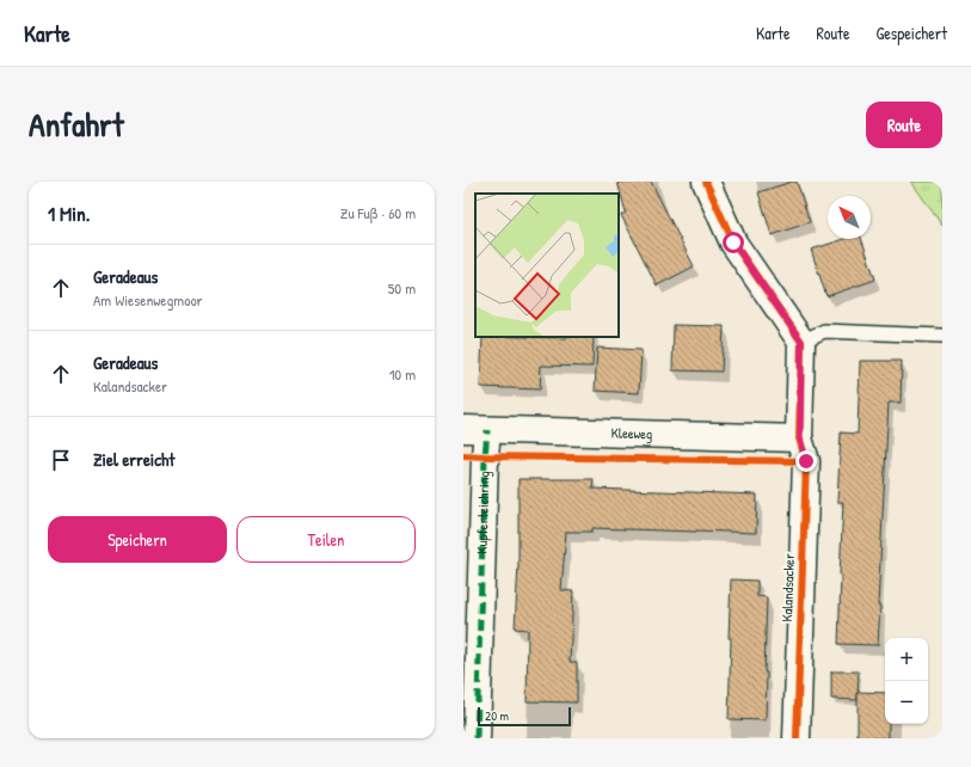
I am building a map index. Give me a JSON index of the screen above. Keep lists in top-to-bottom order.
{
  "streets": {
    "street": ["Kleeweg", "Kupferteichring", "Kalandsacker"]
  },
  "crossings": [
    ["Kleeweg", "Kupferteichring"],
    ["Kleeweg", "Kalandsacker"]
  ],
  "scale_bar": "20 m",
  "north": "top left",
  "page": {
    "header": "Karte",
    "nav": ["Karte", "Route", "Gespeichert"],
    "title": "Anfahrt",
    "buttons": [
      "Route",
      ["Speichern", "Teilen"]
    ],
    "heading": ["1 Min.", "Zu Fuß · 60 m"],
    "list": [
      ["Geradeaus", "Am Wiesenwegmoor", "50 m"],
      ["Geradeaus", "Kalandsacker", "10 m"],
      "Ziel erreicht"
    ],
    "map_buttons": ["+", "−"],
    "scale": "20 m"
  }
}
